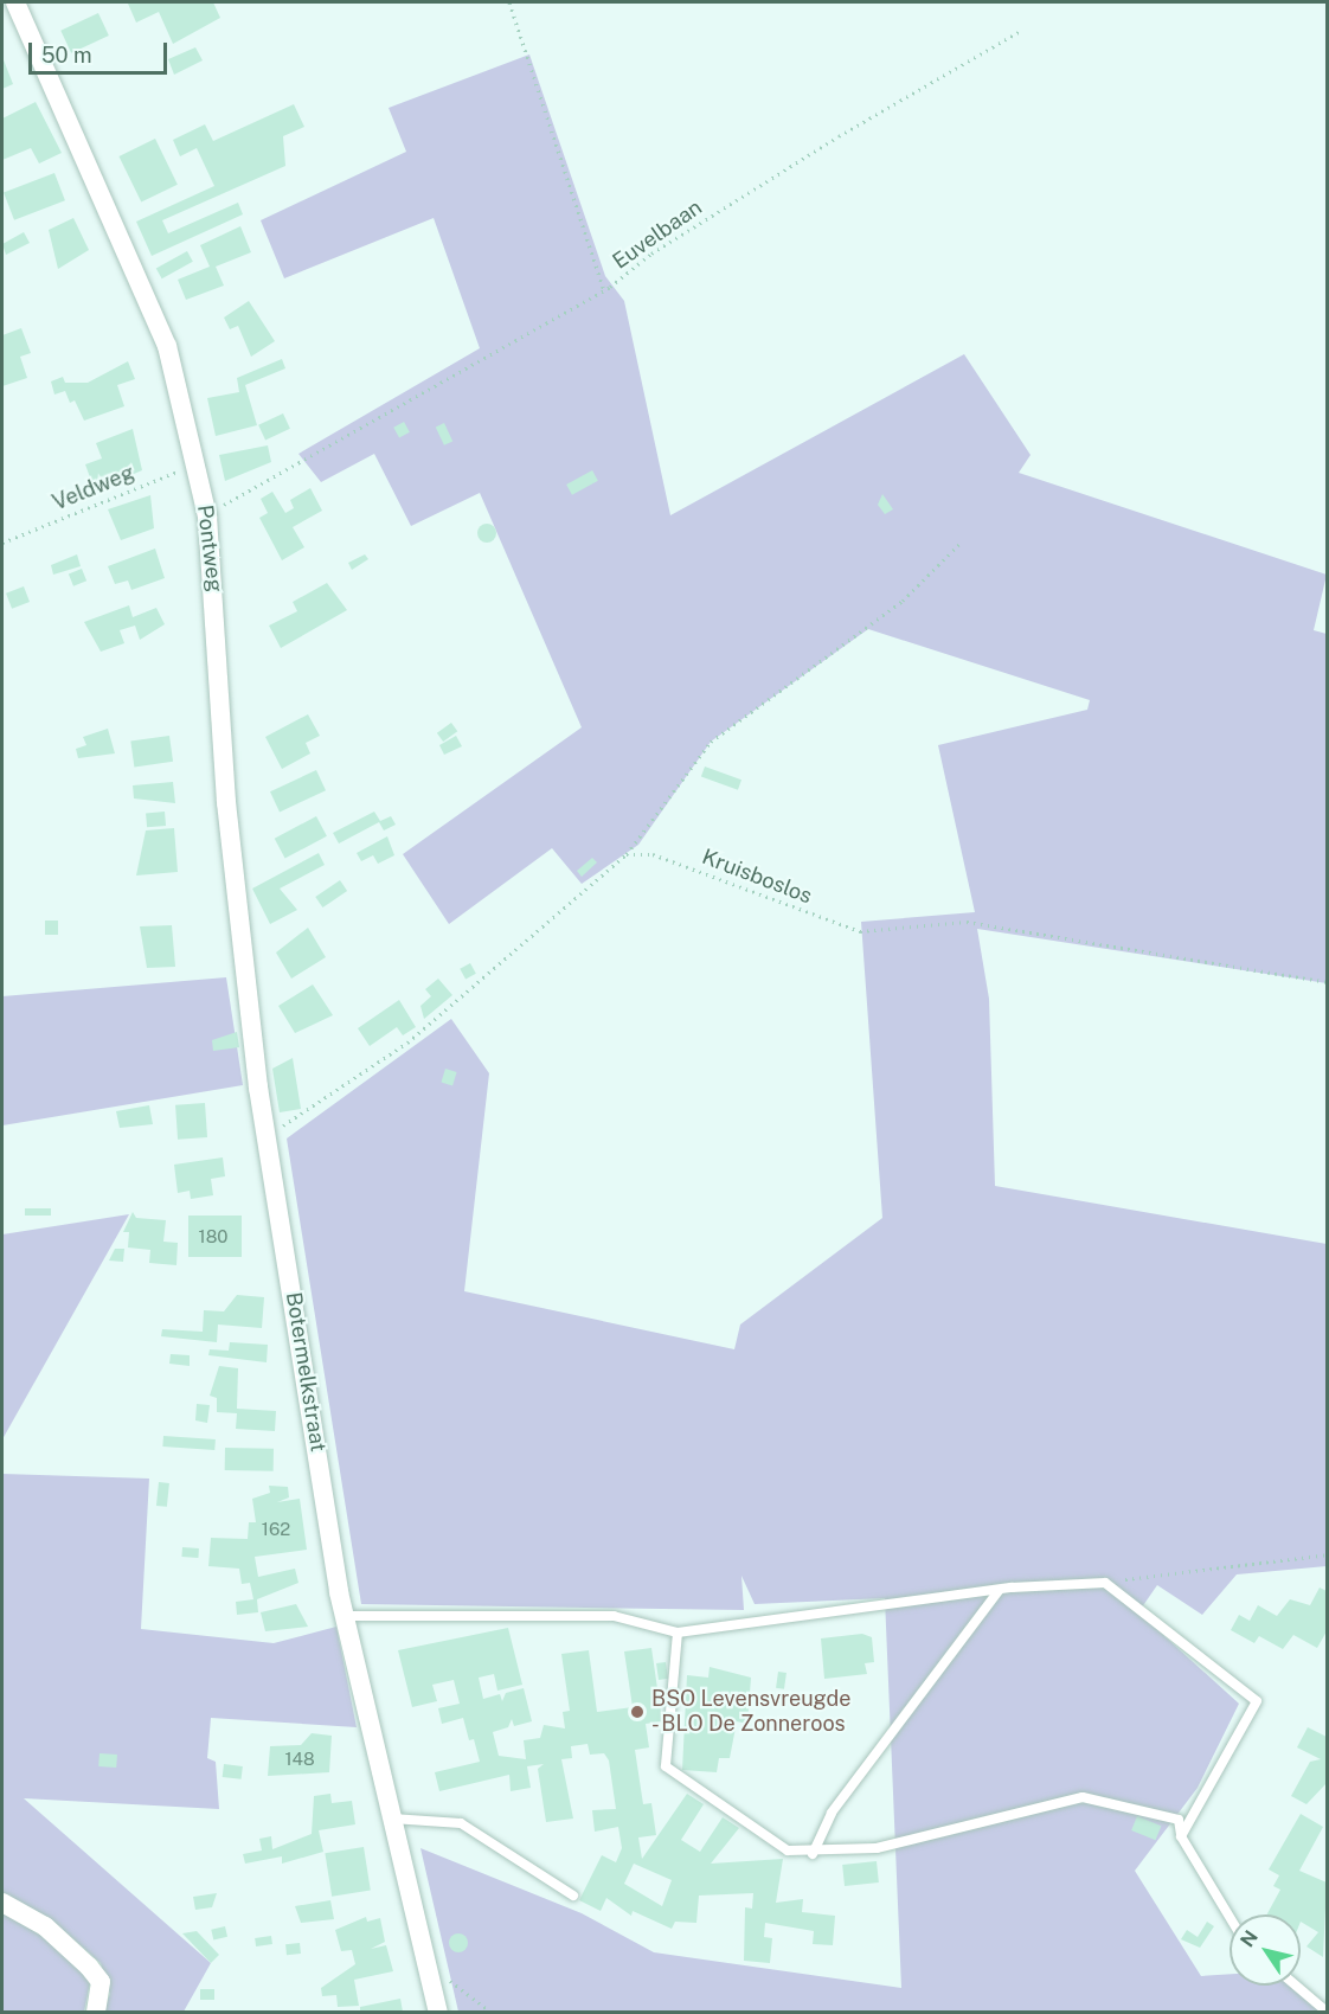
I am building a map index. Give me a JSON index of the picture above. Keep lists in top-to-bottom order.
{
  "streets": {
    "street": ["Pontweg", "Botermelkstraat"],
    "path": ["Euvelbaan", "Veldweg", "Kruisboslos"]
  },
  "crossings": [
    ["Euvelbaan", "Pontweg"],
    ["Veldweg", "Pontweg"],
    ["Pontweg", "Botermelkstraat"]
  ],
  "places": ["BSO Levensvreugde - BLO De Zonneroos"],
  "house_numbers": ["180", "162", "148"],
  "scale_bar": "50 m",
  "north": "top left"
}
